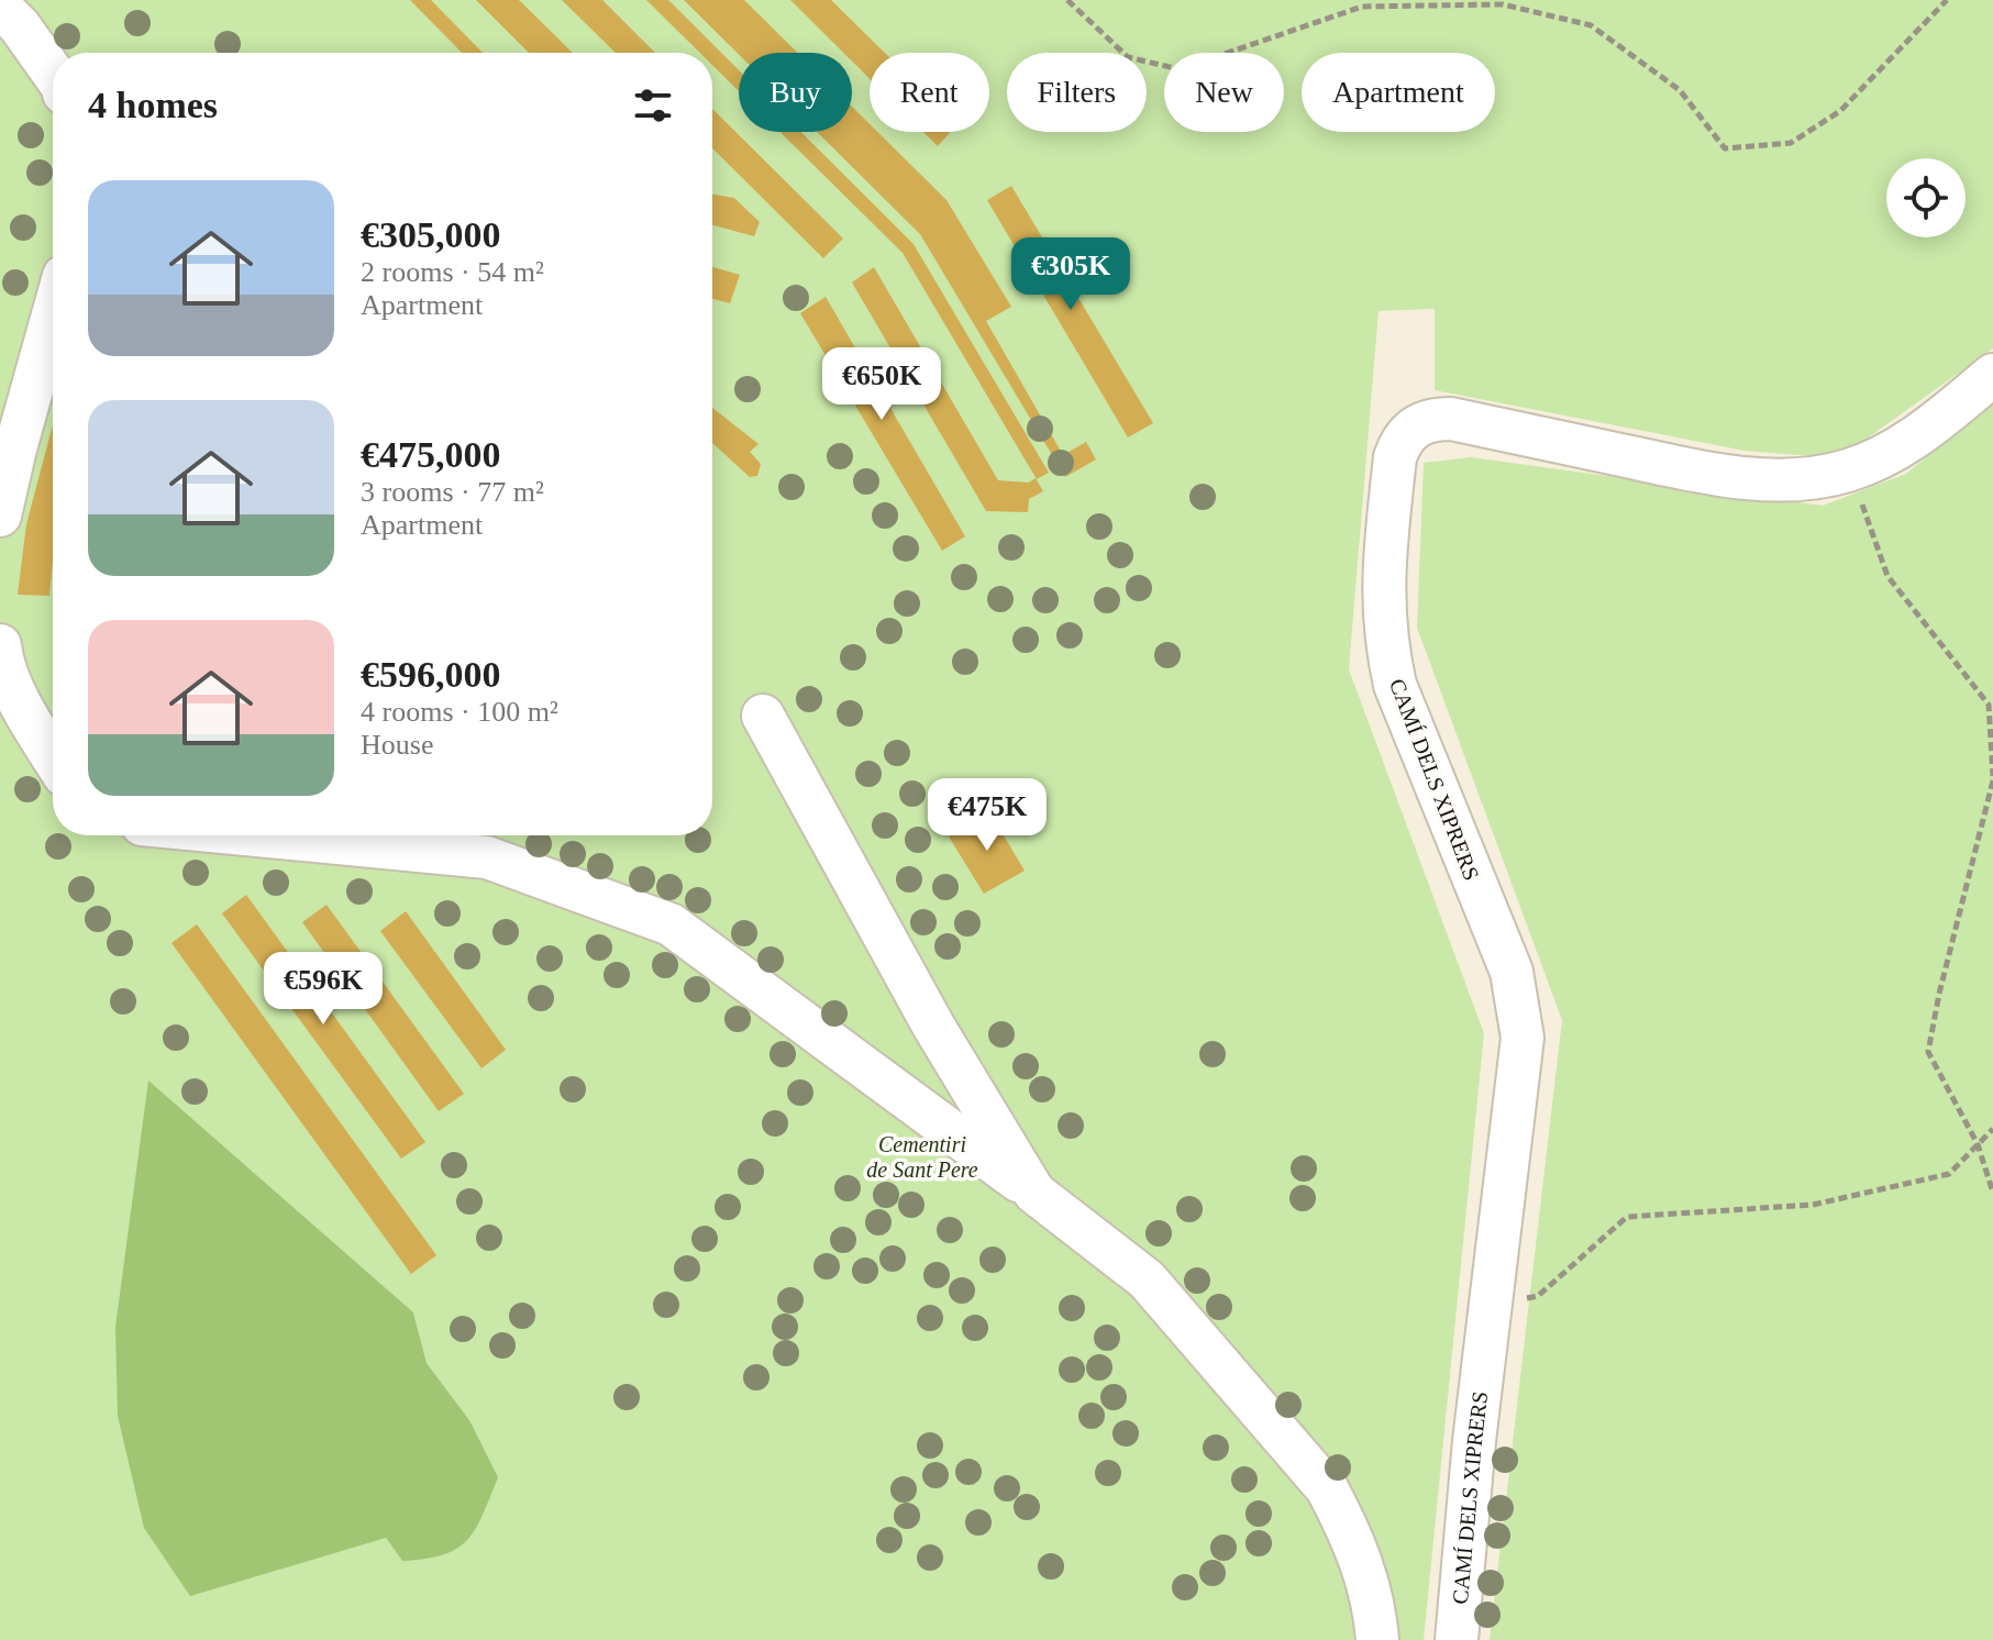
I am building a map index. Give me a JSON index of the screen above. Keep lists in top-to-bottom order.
{
  "streets": {
    "street": ["CAMÍ DELS XIPRERS"]
  },
  "parks": ["Cementiri de Sant Pere"],
  "page": {
    "chip": [
      "Buy",
      "Rent",
      "Filters",
      "New",
      "Apartment"
    ],
    "heading": "4 homes",
    "list": [
      {
        "name": "€305,000",
        "note": "2 rooms · 54 m² · Apartment"
      },
      {
        "name": "€475,000",
        "note": "3 rooms · 77 m² · Apartment"
      },
      {
        "name": "€596,000",
        "note": "4 rooms · 100 m² · House"
      }
    ],
    "price": [
      "€305K",
      "€650K",
      "€475K",
      "€596K"
    ]
  }
}
